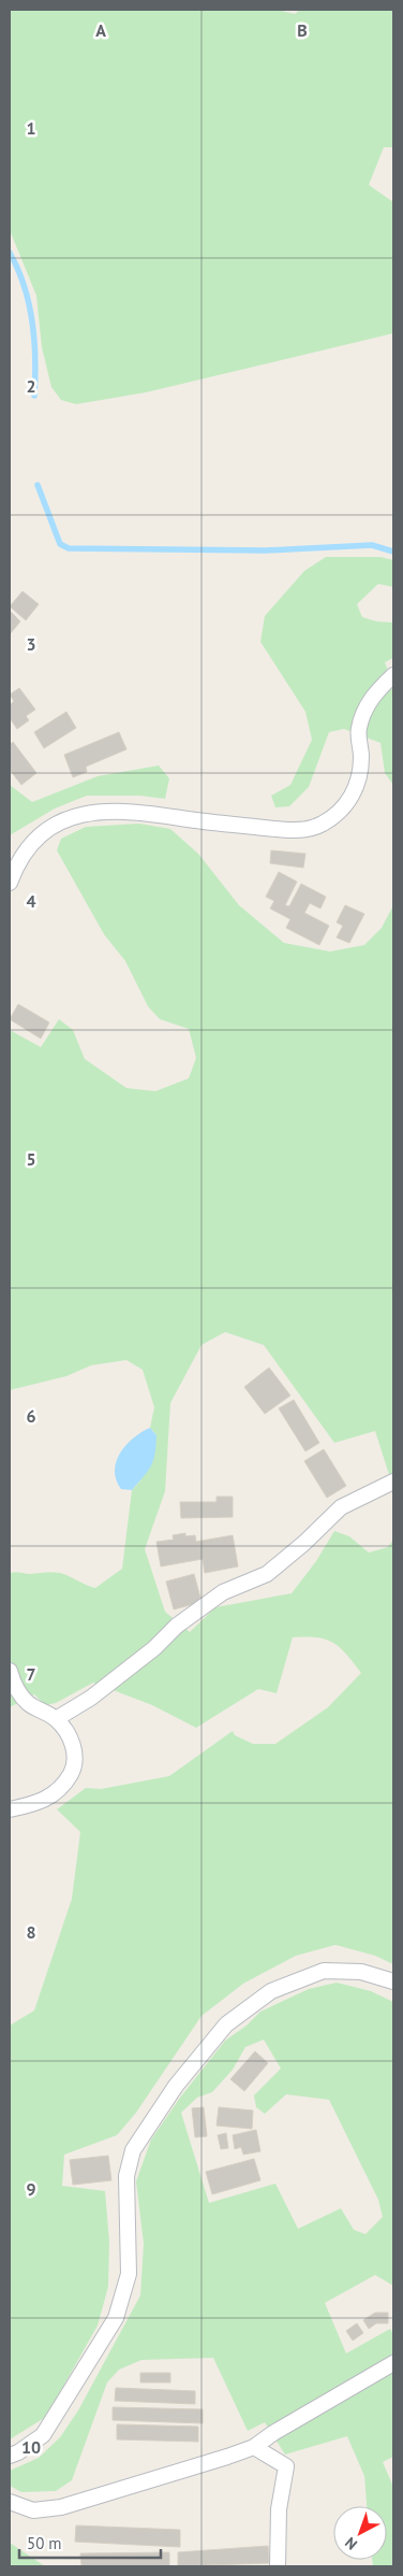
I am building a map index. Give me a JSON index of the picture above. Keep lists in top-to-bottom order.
{
  "scale_bar": "50 m",
  "north": "bottom left",
  "grid": {
    "columns": ["A", "B"],
    "rows": [
      "1",
      "2",
      "3",
      "4",
      "5",
      "6",
      "7",
      "8",
      "9",
      "10"
    ]
  }
}
